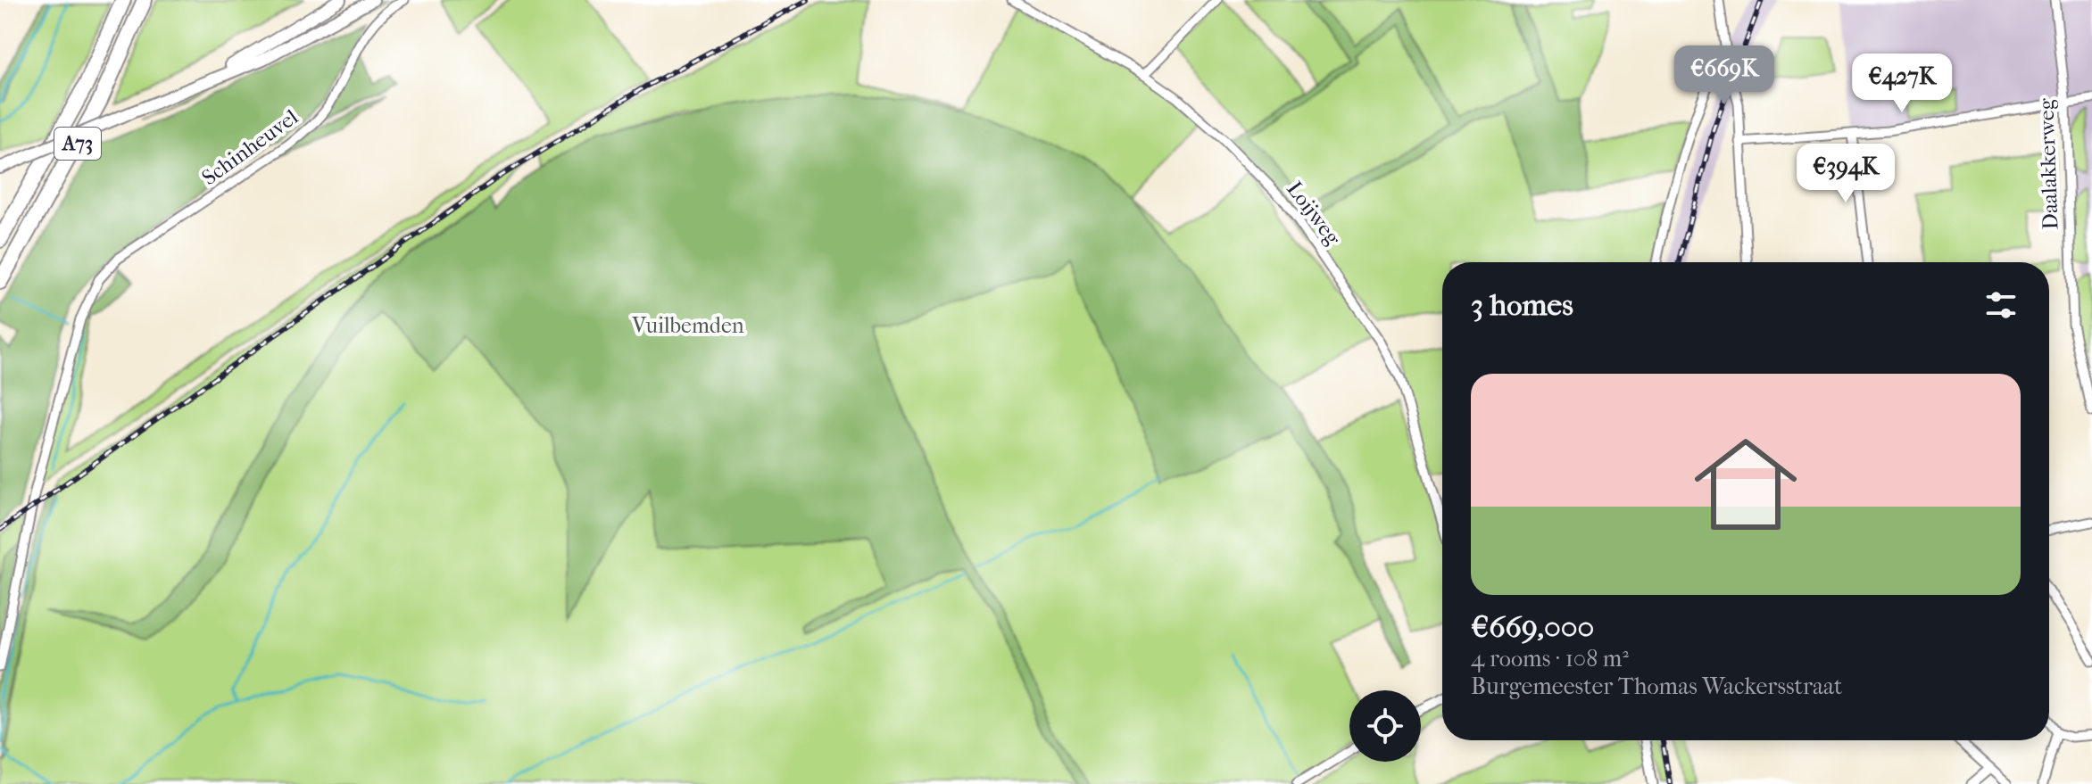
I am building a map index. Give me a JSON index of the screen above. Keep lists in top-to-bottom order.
{
  "streets": {
    "highway": ["A73"],
    "street": ["Schinheuvel", "Daalakkerweg", "Loijweg"]
  },
  "parks": ["Vuilbemden"],
  "page": {
    "price": ["€669K", "€427K", "€394K"],
    "heading": "3 homes",
    "list": [
      {
        "name": "€669,000",
        "note": "4 rooms · 108 m² · Burgemeester Thomas Wackersstraat"
      }
    ]
  }
}
